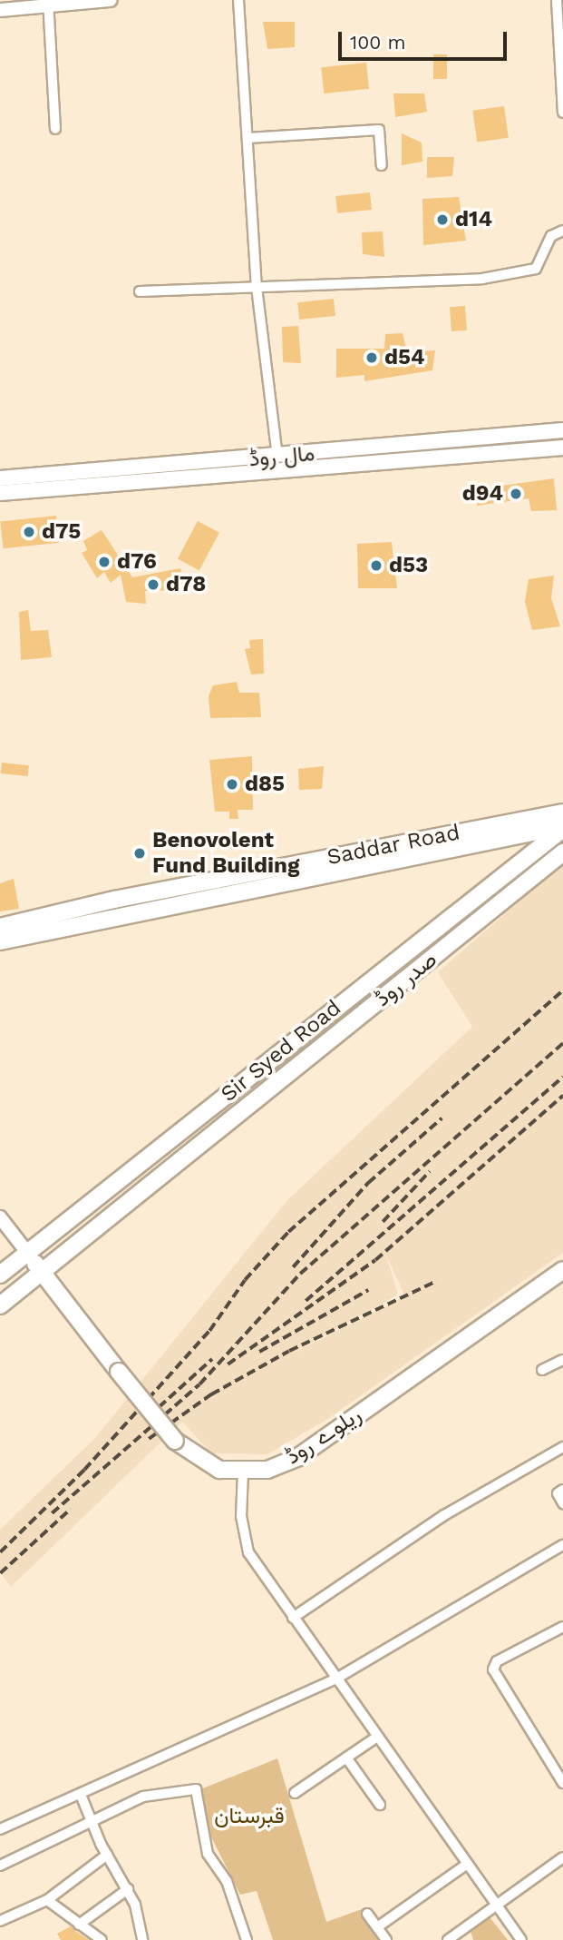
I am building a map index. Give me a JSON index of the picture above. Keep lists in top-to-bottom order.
{
  "streets": {
    "main road": [
      "مال روڈ",
      "Saddar Road",
      "صدر روڈ",
      "Sir Syed Road",
      "ریلوے روڈ"
    ]
  },
  "crossings": [
    ["Saddar Road", "Sir Syed Road"],
    ["صدر روڈ", "ریلوے روڈ"],
    ["Sir Syed Road", "ریلوے روڈ"]
  ],
  "parks": ["قبرستان"],
  "places": [
    "d14",
    "d54",
    "d94",
    "d75",
    "d76",
    "d53",
    "d78",
    "d85",
    "Benovolent Fund Building"
  ],
  "scale_bar": "100 m"
}
